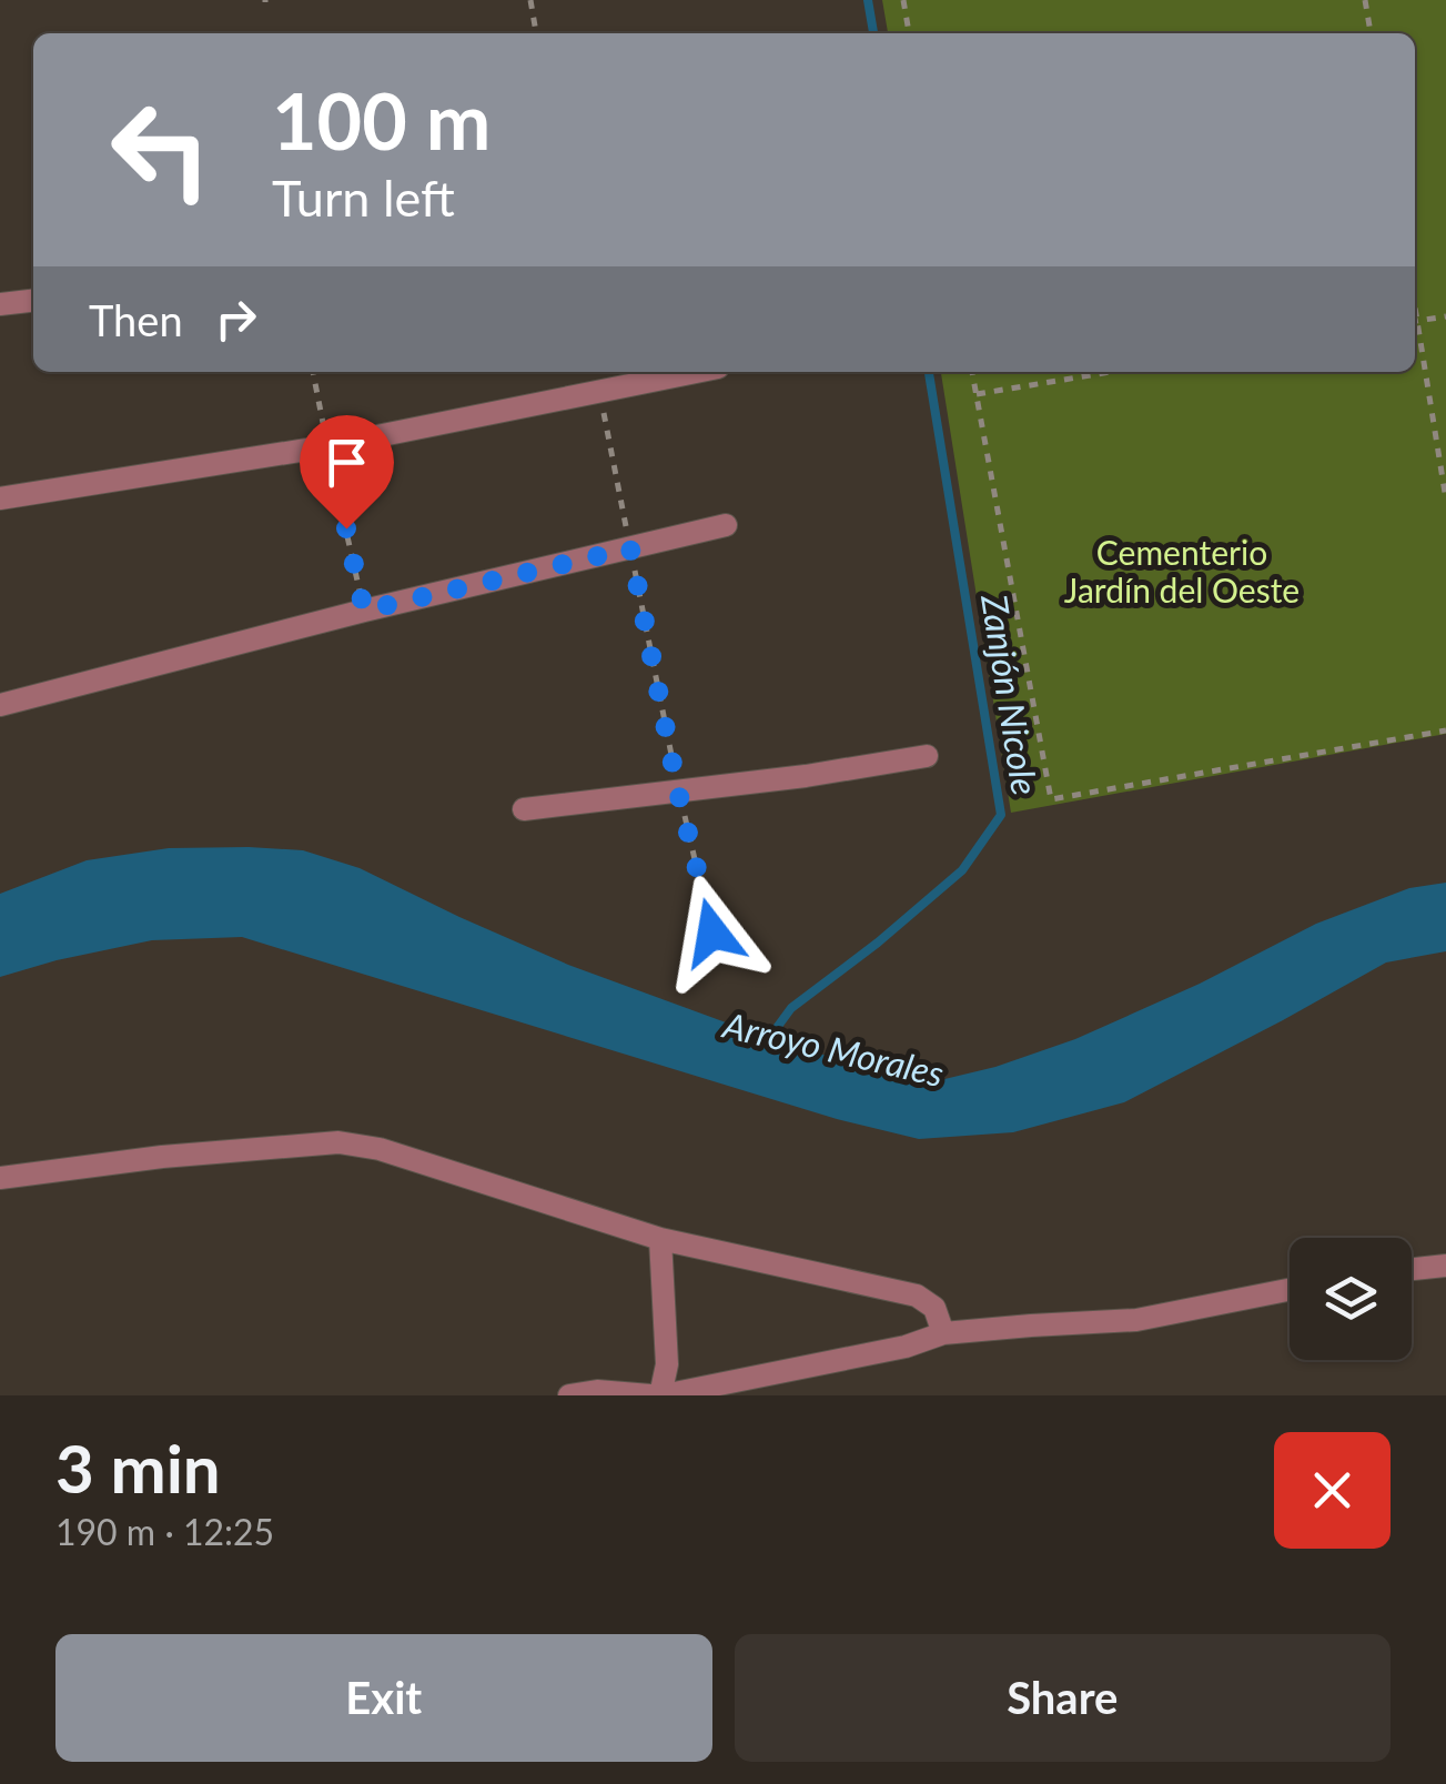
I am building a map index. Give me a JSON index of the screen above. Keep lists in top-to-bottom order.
{
  "water": ["Zanjón Nicole", "Arroyo Morales"],
  "parks": ["Cementerio Jardín del Oeste"],
  "page": {
    "turn": ["100 m", "Turn left"],
    "then": "Then",
    "heading": ["3 min", "190 m · 12:25"],
    "buttons": ["Exit", "Share"]
  }
}
